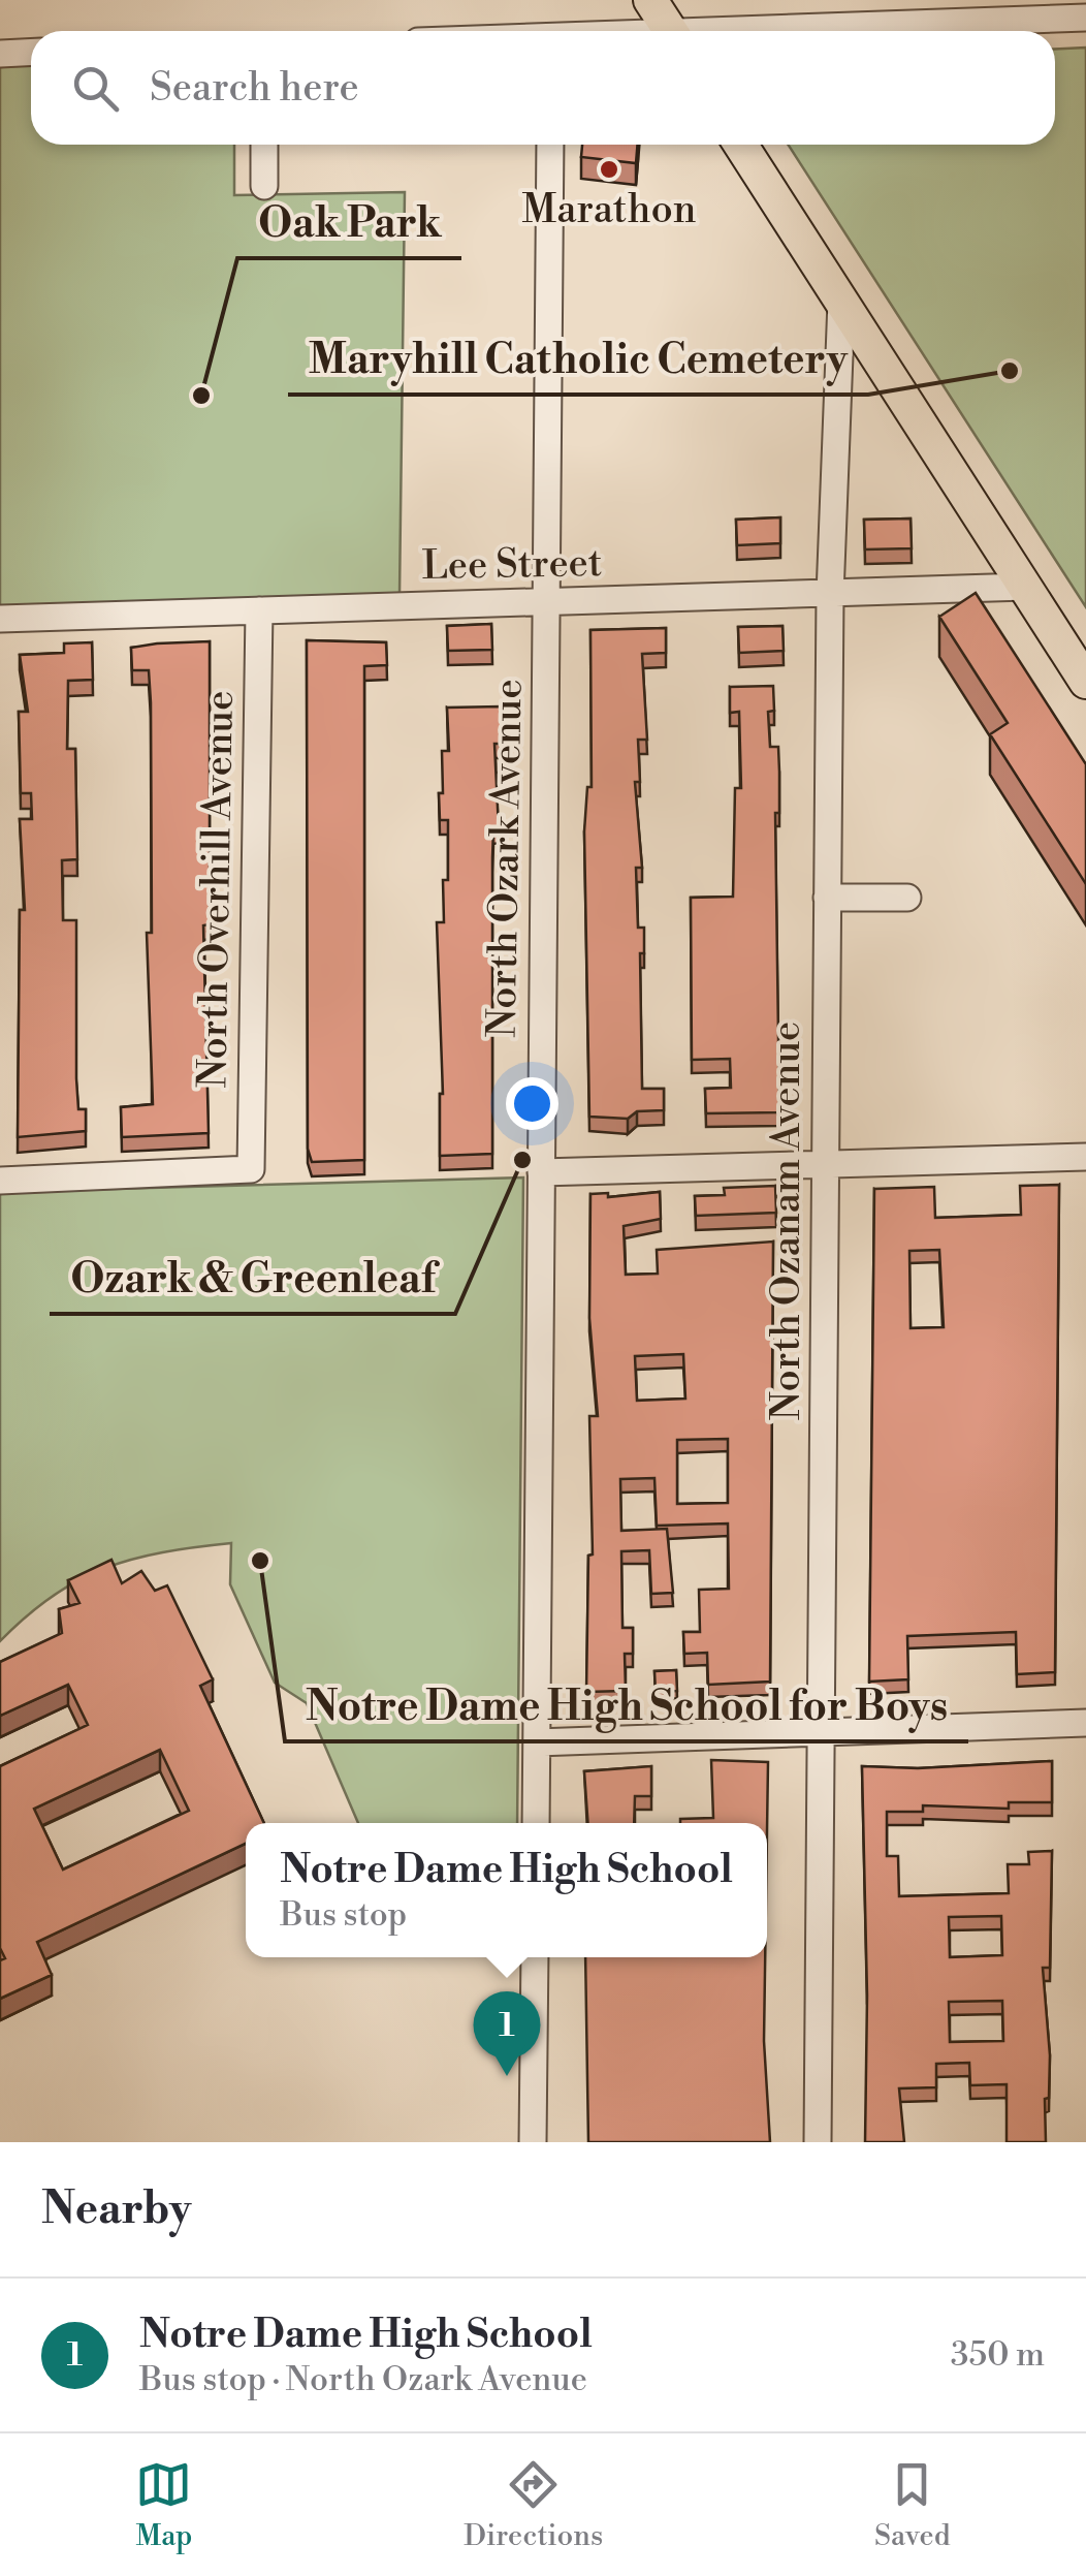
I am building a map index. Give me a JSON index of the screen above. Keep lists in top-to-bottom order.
{
  "streets": {
    "street": [
      "Lee Street",
      "North Ozark Avenue",
      "North Overhill Avenue",
      "North Ozanam Avenue"
    ]
  },
  "crossings": [
    ["Lee Street", "North Ozark Avenue"],
    ["Lee Street", "North Overhill Avenue"],
    ["Lee Street", "North Ozanam Avenue"]
  ],
  "places": [
    "Marathon",
    "Maryhill Catholic Cemetery",
    "Oak Park",
    "Ozark & Greenleaf",
    "Notre Dame High School for Boys"
  ],
  "page": {
    "search": "Search here",
    "popup": ["Notre Dame High School", "Bus stop"],
    "pins": "1",
    "heading": "Nearby",
    "list": [
      {
        "mark": "1",
        "name": "Notre Dame High School",
        "note": "Bus stop · North Ozark Avenue",
        "value": "350 m"
      }
    ],
    "nav": ["Map", "Directions", "Saved"]
  }
}
